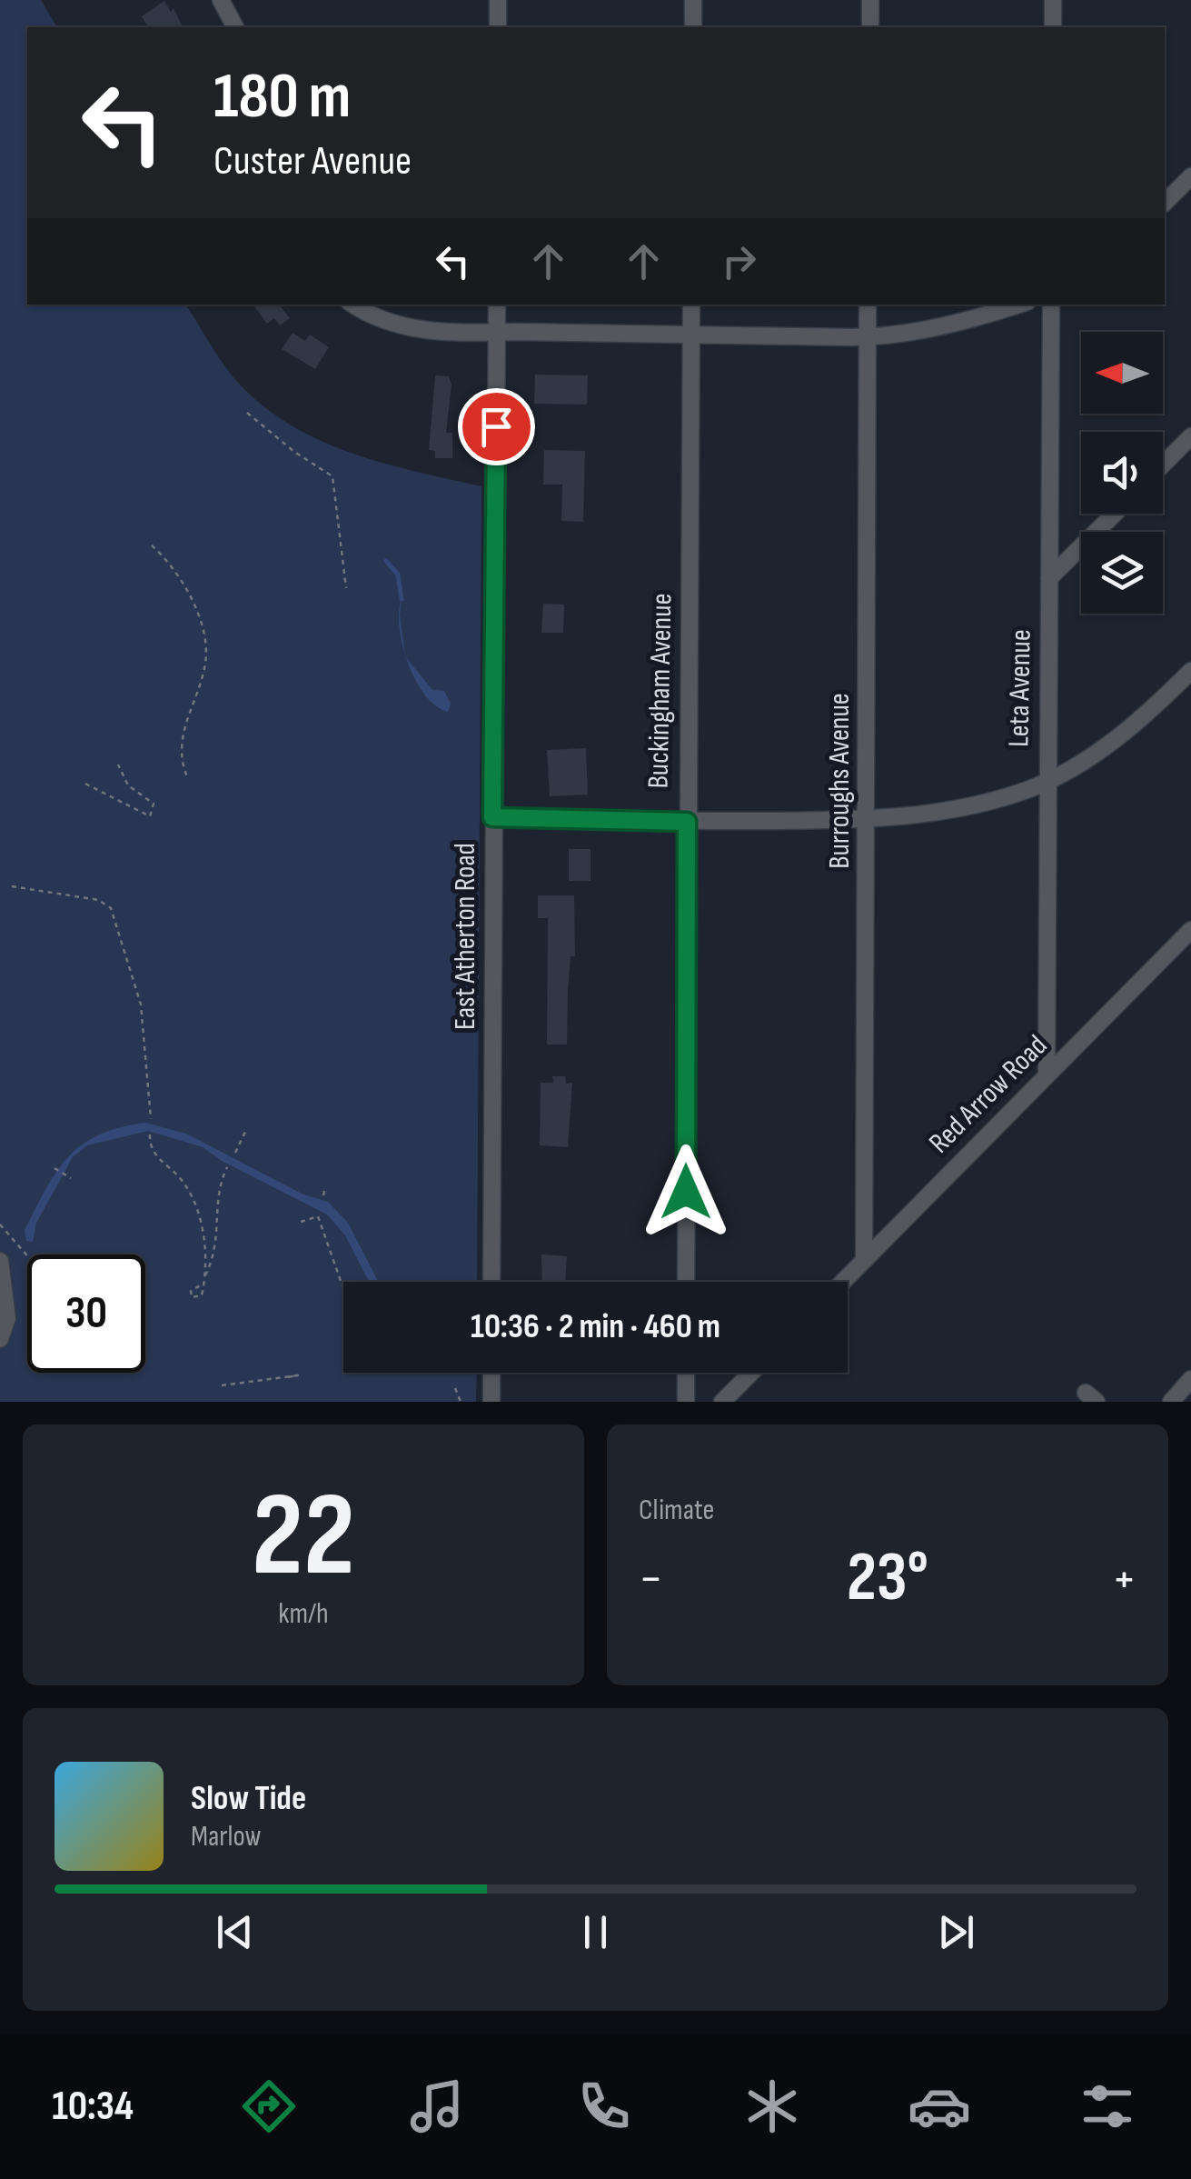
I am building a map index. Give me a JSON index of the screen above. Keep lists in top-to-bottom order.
{
  "streets": {
    "street": [
      "Leta Avenue",
      "Buckingham Avenue",
      "Burroughs Avenue",
      "East Atherton Road",
      "Red Arrow Road"
    ]
  },
  "crossings": [
    ["Leta Avenue", "Red Arrow Road"],
    ["Burroughs Avenue", "Red Arrow Road"]
  ],
  "north": "left",
  "page": {
    "turn": ["180 m", "Custer Avenue"],
    "limit": "30",
    "trip": "10:36 · 2 min · 460 m",
    "tile": [
      ["22", "km/h"],
      "Climate"
    ],
    "heat": ["−", "23°", "+"],
    "song": ["Slow Tide", "Marlow"],
    "tabs": "10:34"
  }
}
